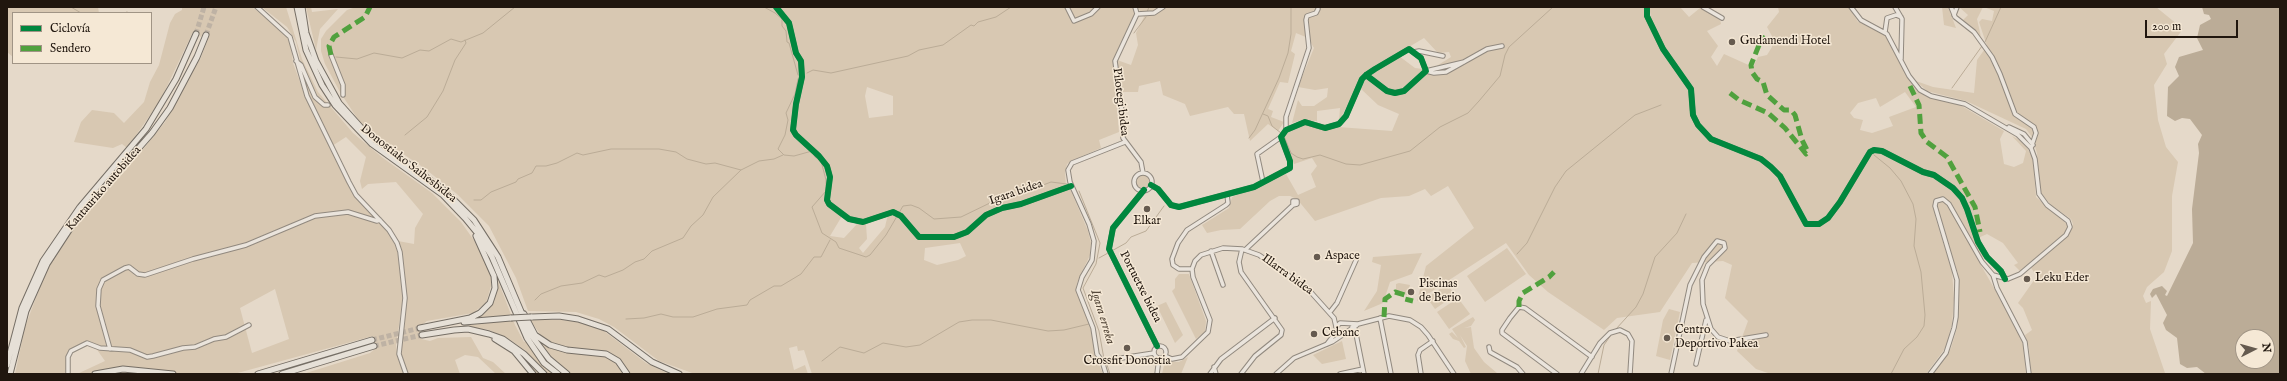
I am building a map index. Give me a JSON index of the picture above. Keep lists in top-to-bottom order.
{
  "streets": {
    "highway": ["Donostiako Saihesbidea", "Kantauriko autobidea"],
    "street": [
      "Pilotegi bidea",
      "Igara bidea",
      "Illarra bidea",
      "Portuetxe bidea"
    ]
  },
  "crossings": [
    ["Pilotegi bidea", "Portuetxe bidea"]
  ],
  "water": ["Igara erreka"],
  "places": [
    "Gudamendi Hotel",
    "Elkar",
    "Aspace",
    "Leku Eder",
    "Piscinas de Berio",
    "Cebanc",
    "Centro Deportivo Pakea",
    "Crossfit Donostia"
  ],
  "legend": ["Ciclovía", "Sendero"],
  "scale_bar": "200 m",
  "north": "right"
}
